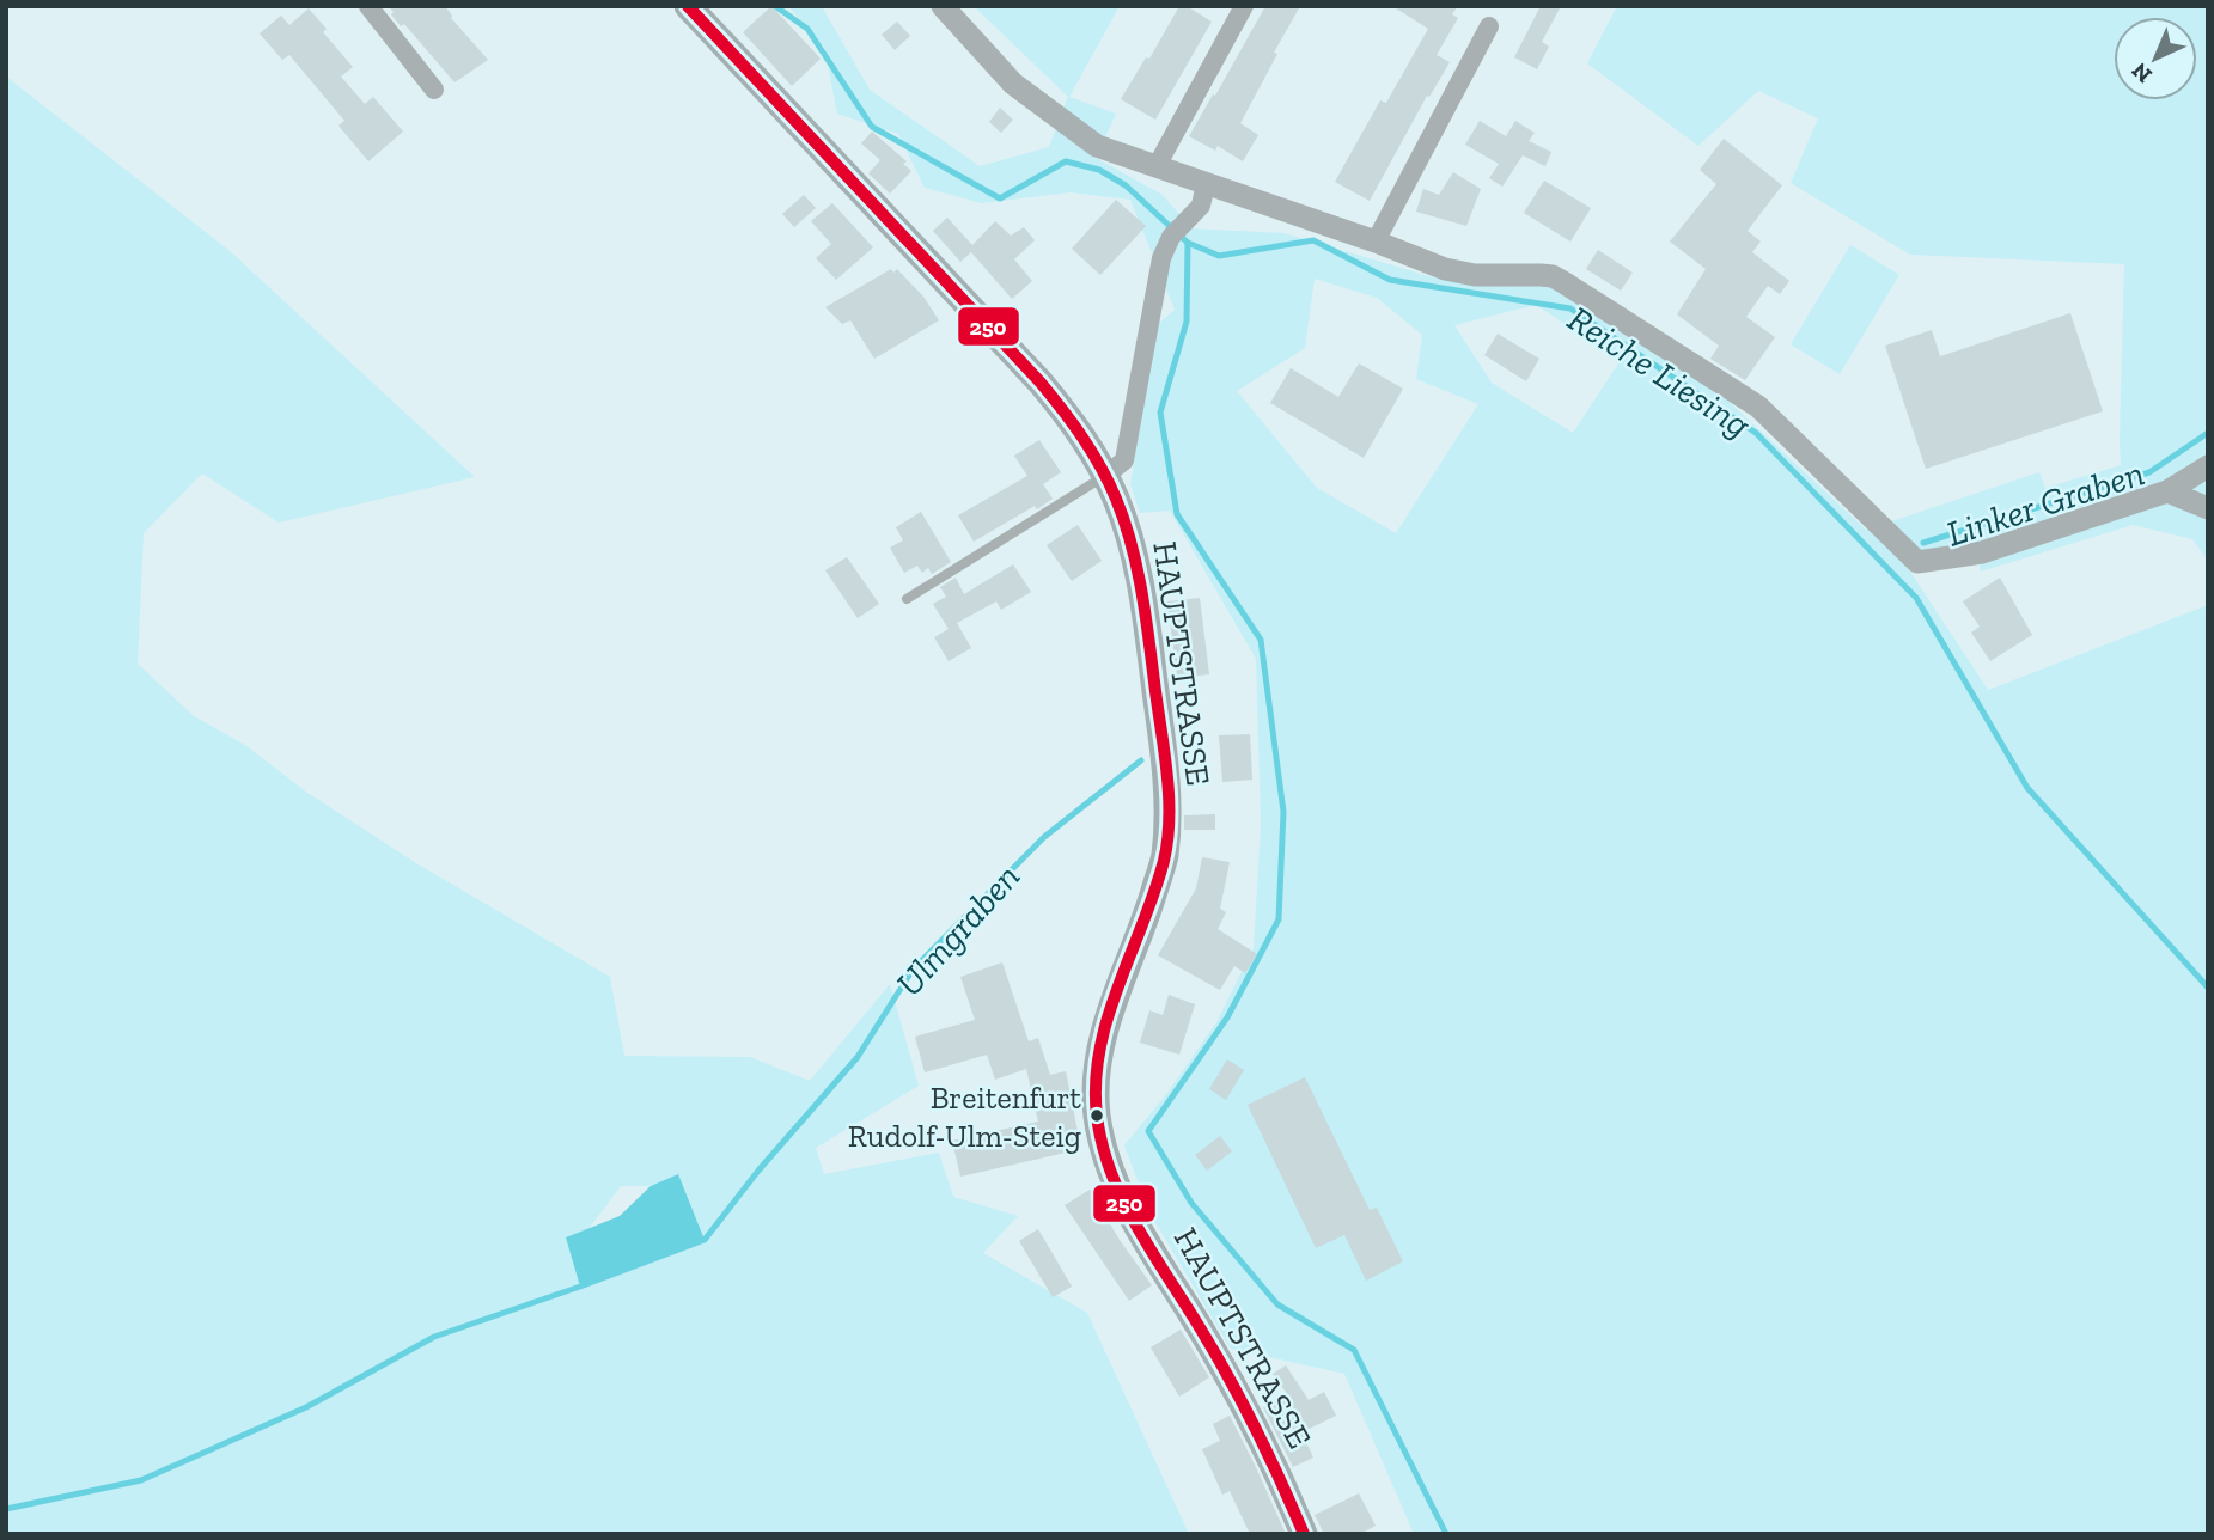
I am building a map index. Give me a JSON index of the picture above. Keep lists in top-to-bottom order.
{
  "streets": {
    "main road": ["HAUPTSTRASSE"]
  },
  "water": ["Reiche Liesing", "Linker Graben", "Ulmgraben"],
  "places": ["Breitenfurt Rudolf-Ulm-Steig"],
  "lines": ["transit line 250"],
  "north": "bottom left"
}
